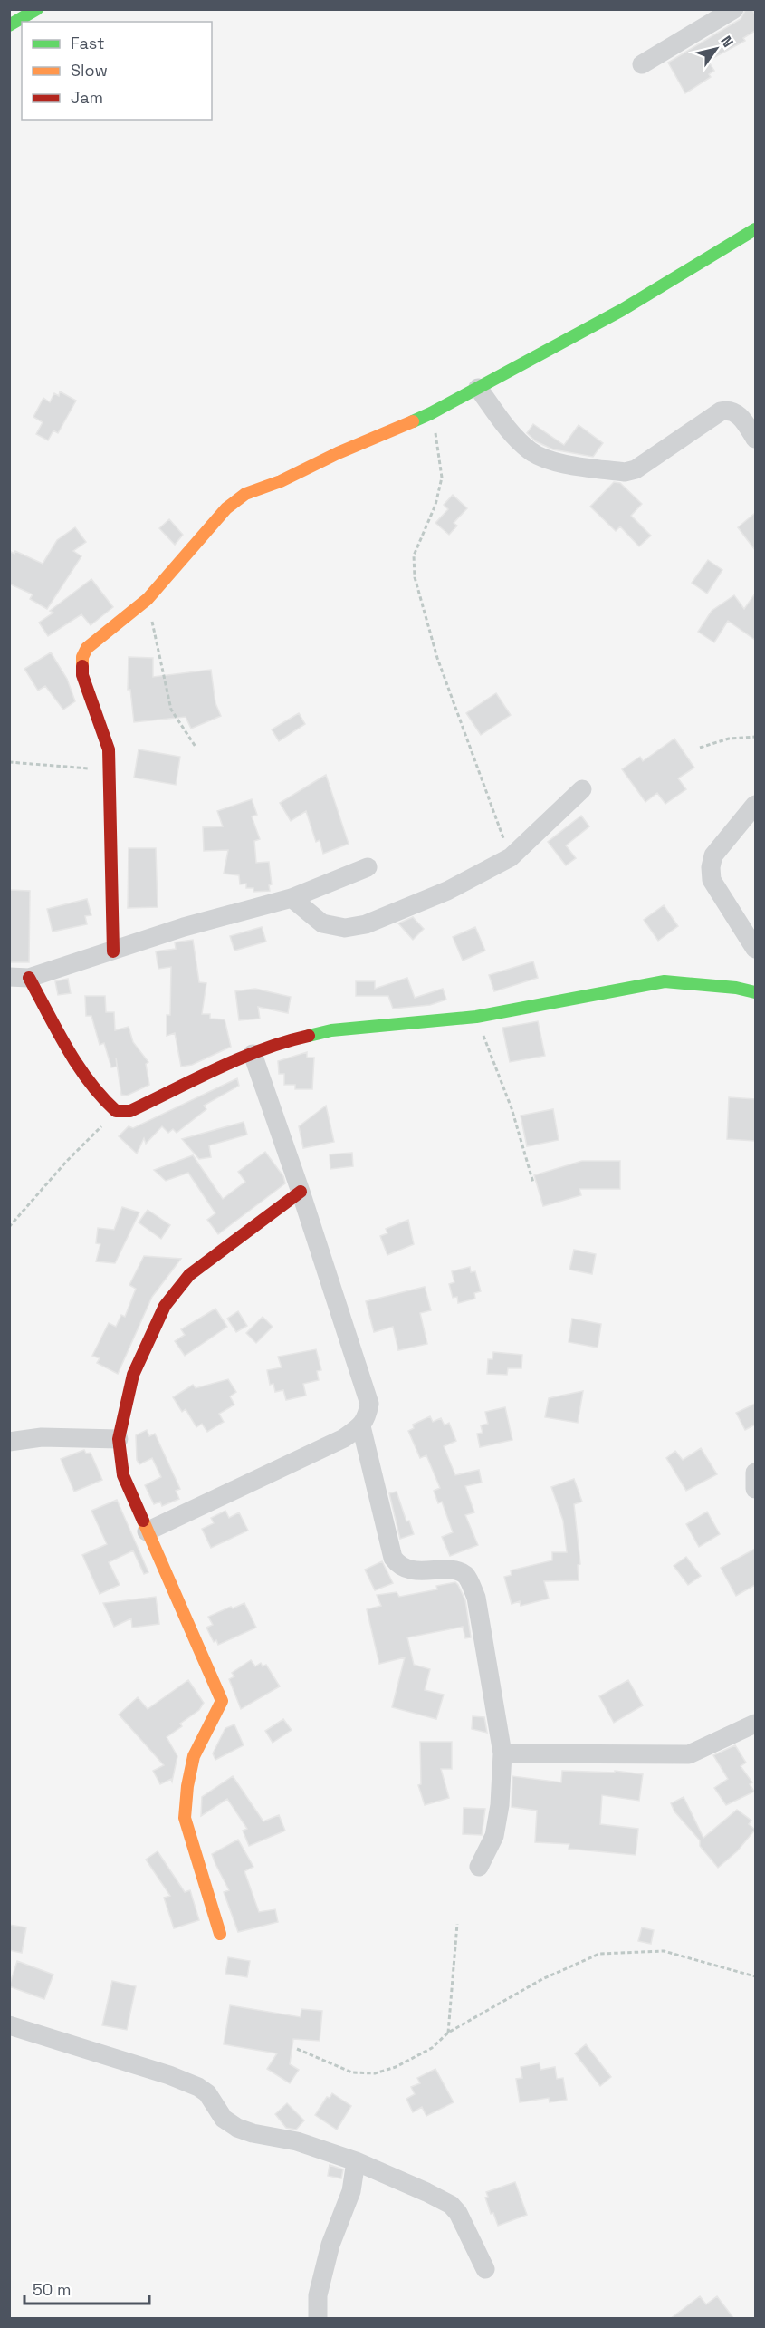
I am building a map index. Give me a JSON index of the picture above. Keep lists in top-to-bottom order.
{
  "legend": ["Fast", "Slow", "Jam"],
  "scale_bar": "50 m",
  "north": "top right"
}
